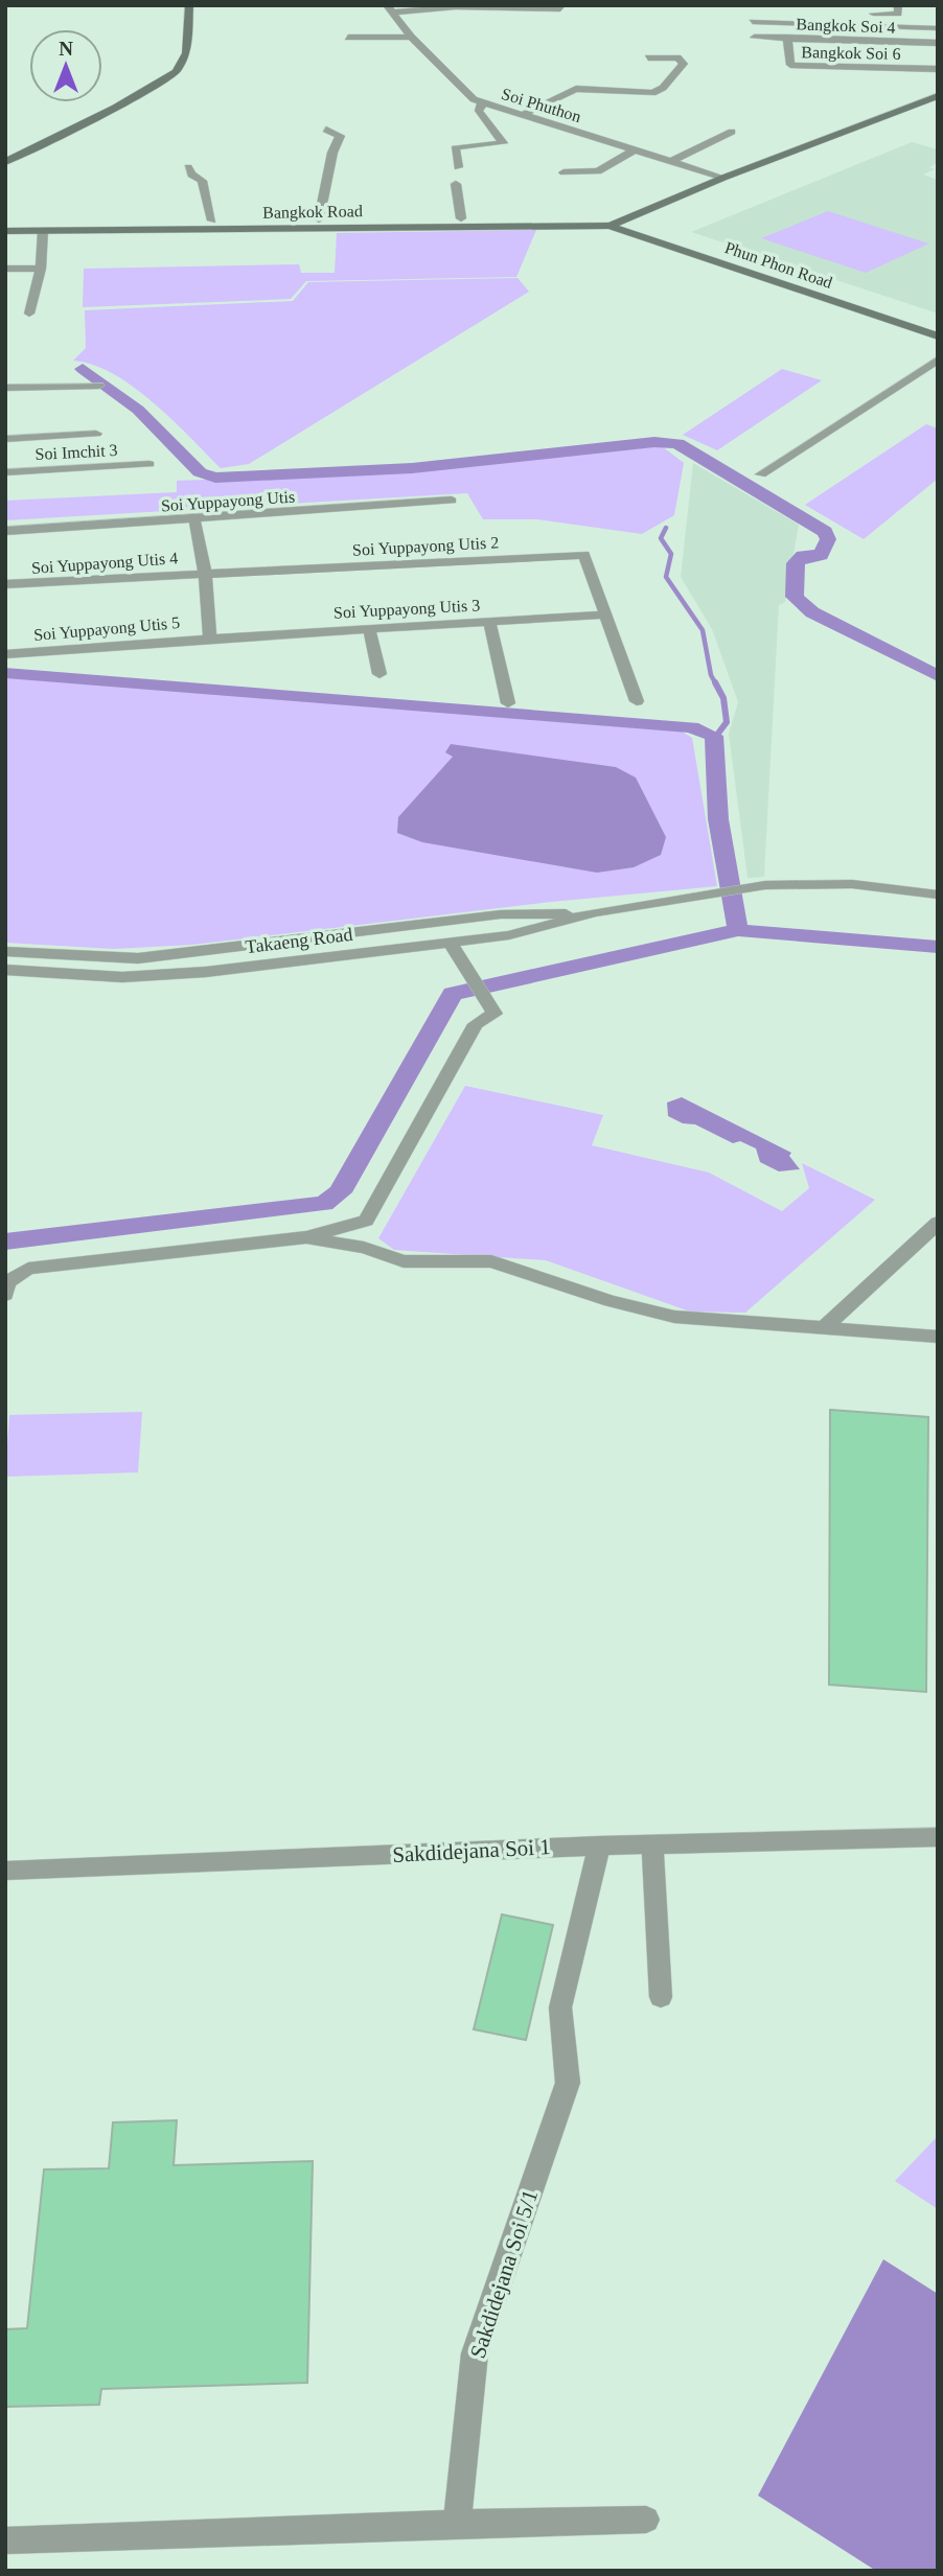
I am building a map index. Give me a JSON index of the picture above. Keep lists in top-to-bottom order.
{
  "streets": {
    "main road": ["Bangkok Road", "Phun Phon Road"],
    "street": [
      "Bangkok Soi 4",
      "Bangkok Soi 6",
      "Soi Phuthon",
      "Soi Imchit 3",
      "Soi Yuppayong Utis",
      "Soi Yuppayong Utis 2",
      "Soi Yuppayong Utis 4",
      "Soi Yuppayong Utis 3",
      "Soi Yuppayong Utis 5",
      "Takaeng Road",
      "Sakdidejana Soi 1",
      "Sakdidejana Soi 5/1"
    ]
  },
  "crossings": [
    ["Bangkok Soi 4", "Bangkok Soi 6"],
    ["Soi Phuthon", "Bangkok Road"],
    ["Bangkok Road", "Phun Phon Road"],
    ["Soi Yuppayong Utis 2", "Soi Yuppayong Utis 4"],
    ["Soi Yuppayong Utis 2", "Soi Yuppayong Utis 3"],
    ["Soi Yuppayong Utis 3", "Soi Yuppayong Utis 5"],
    ["Sakdidejana Soi 1", "Sakdidejana Soi 5/1"]
  ],
  "north": "top"
}
